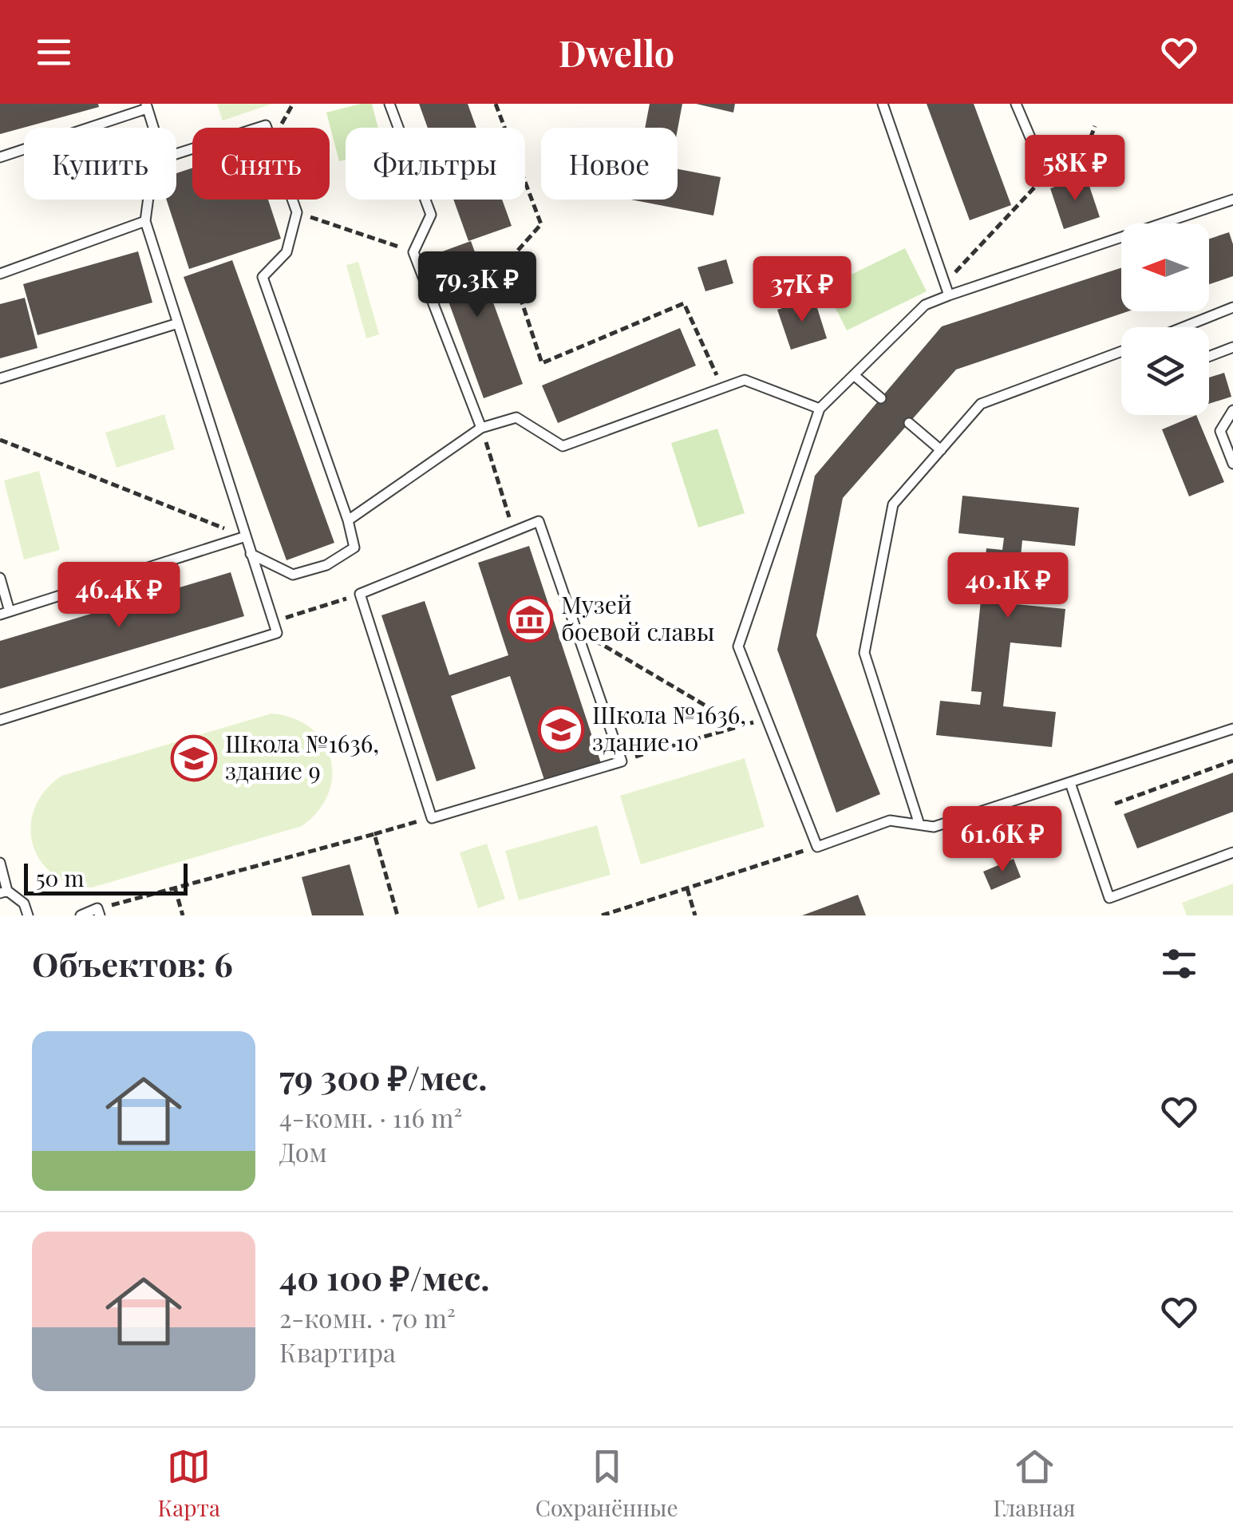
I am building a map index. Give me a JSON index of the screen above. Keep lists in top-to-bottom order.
{
  "places": {
    "museum": ["Музей боевой славы"],
    "school or university": ["Школа №1636, здание 10", "Школа №1636, здание 9"]
  },
  "scale_bar": "50 m",
  "north": "left",
  "page": {
    "header": "Dwello",
    "chip": [
      "Купить",
      "Снять",
      "Фильтры",
      "Новое"
    ],
    "price": [
      "58K ₽",
      "79.3K ₽",
      "37K ₽",
      "40.1K ₽",
      "46.4K ₽",
      "61.6K ₽"
    ],
    "scale": "50 m",
    "heading": "Объектов: 6",
    "list": [
      {
        "name": "79 300 ₽/мес.",
        "note": "4-комн. · 116 m² · Дом"
      },
      {
        "name": "40 100 ₽/мес.",
        "note": "2-комн. · 70 m² · Квартира"
      }
    ],
    "tabs": ["Карта", "Сохранённые", "Главная"]
  }
}
